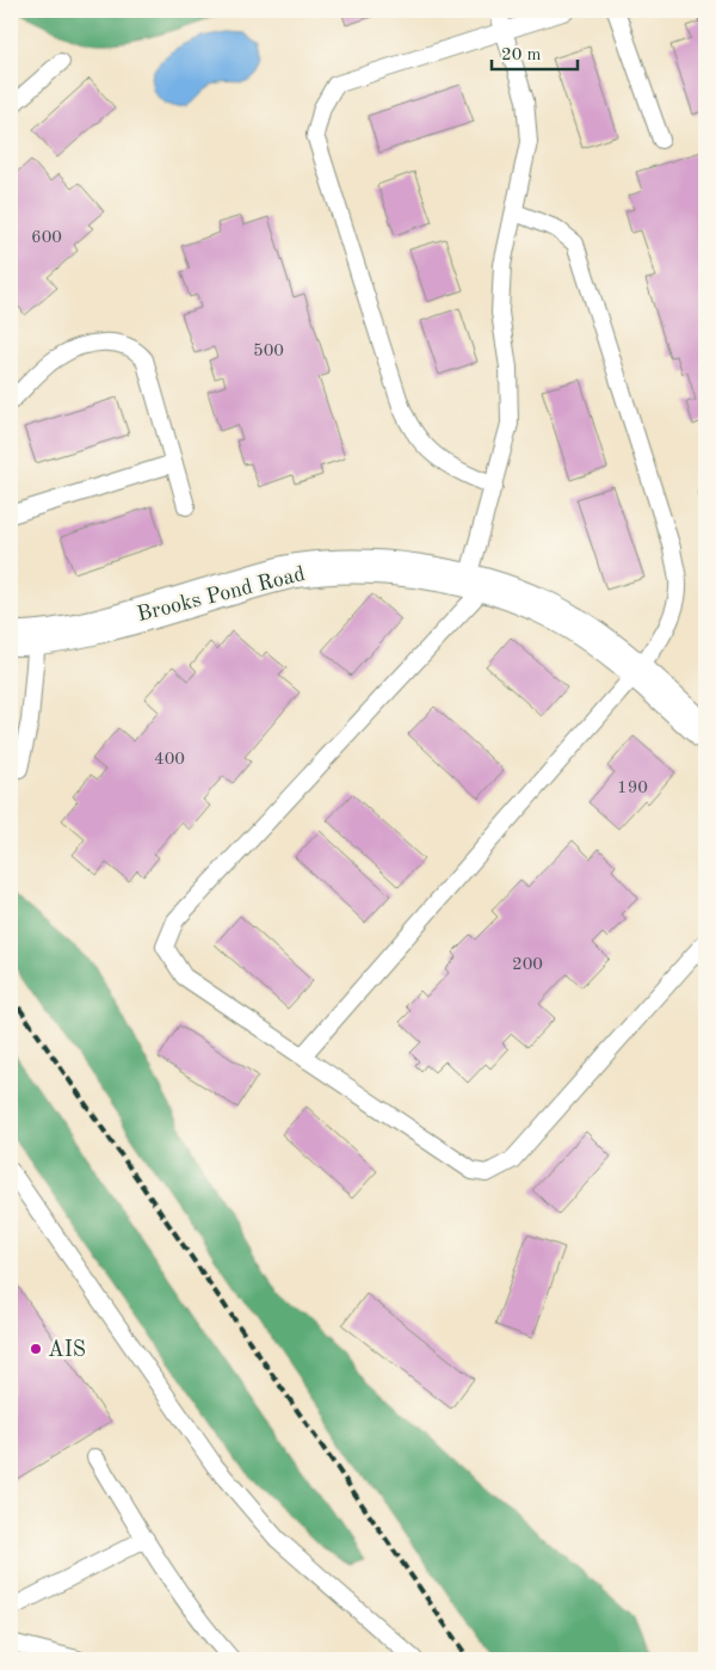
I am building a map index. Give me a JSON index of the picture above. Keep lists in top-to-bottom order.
{
  "streets": {
    "street": ["Brooks Pond Road"]
  },
  "places": ["AIS"],
  "house_numbers": [
    "600",
    "500",
    "400",
    "190",
    "200"
  ],
  "scale_bar": "20 m"
}
